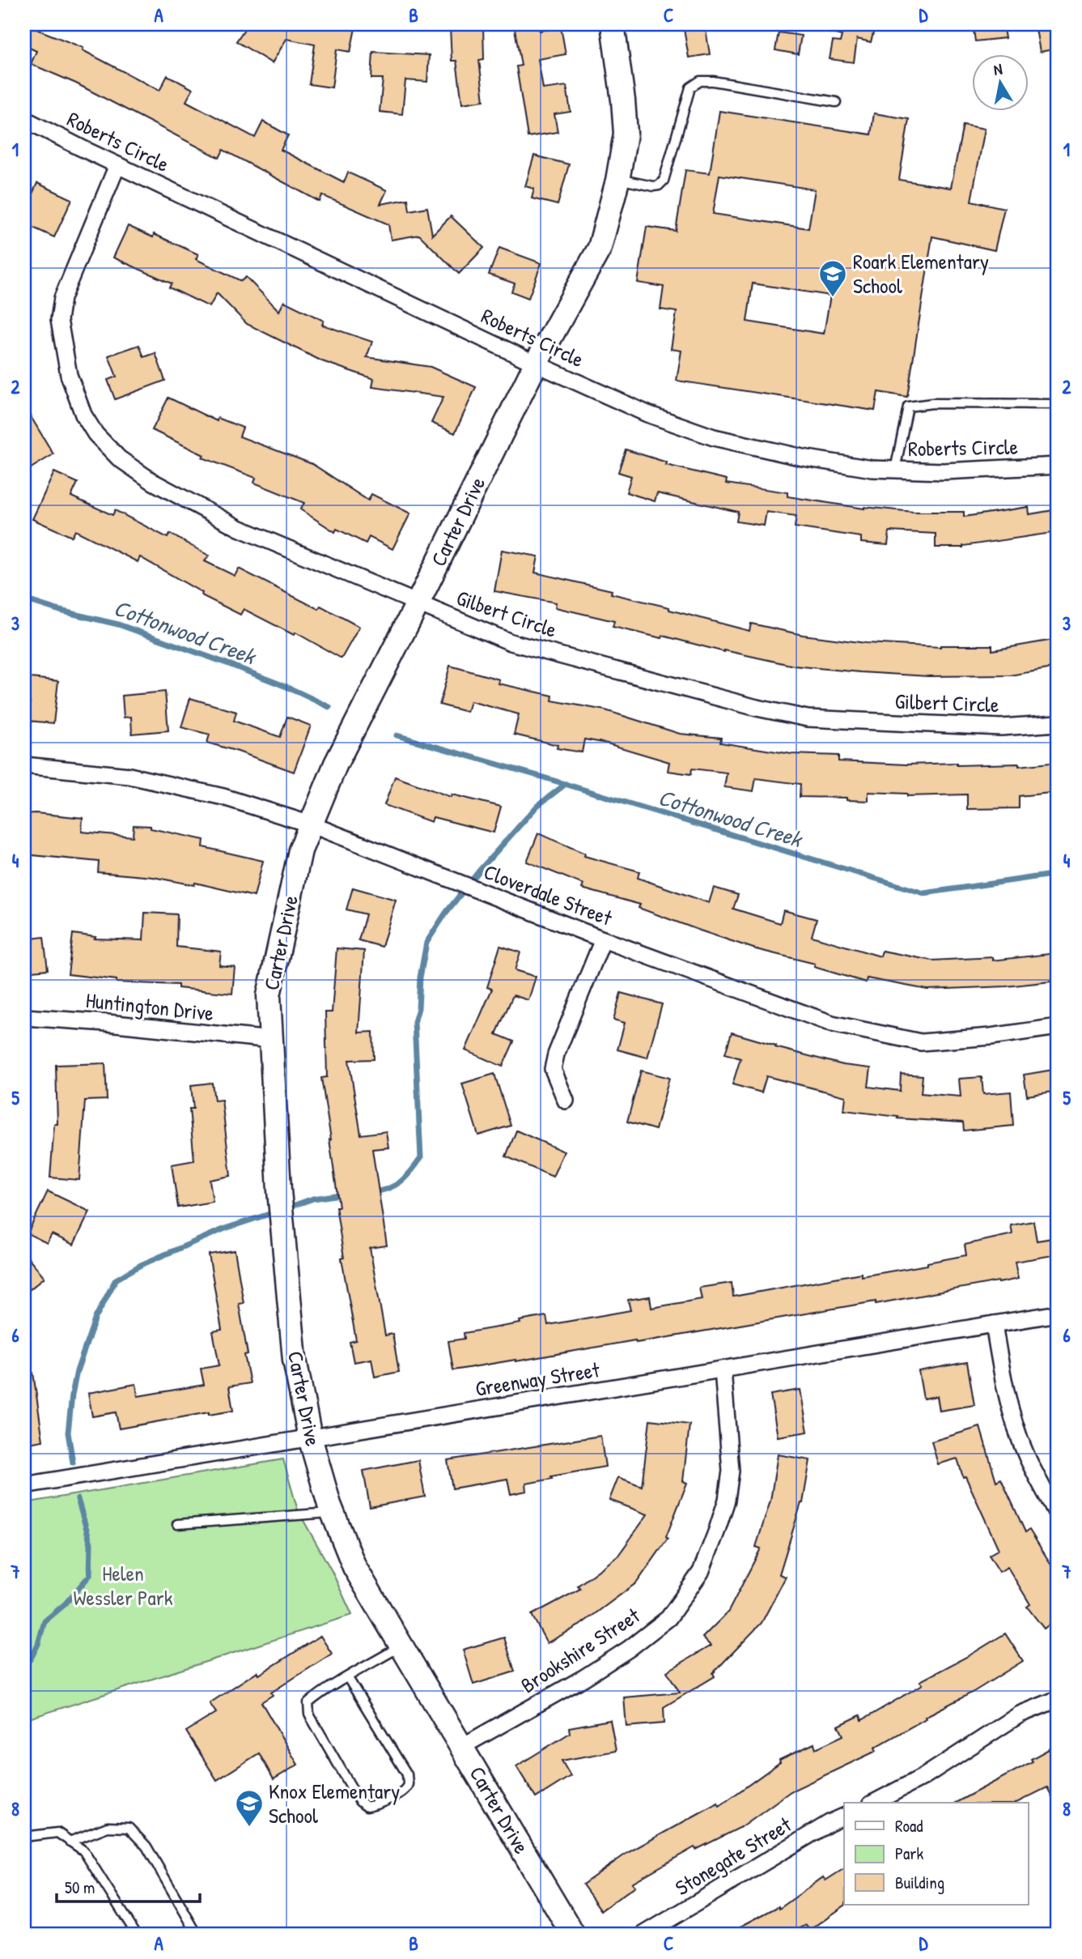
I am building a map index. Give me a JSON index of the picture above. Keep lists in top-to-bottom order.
{
  "streets": {
    "street": [
      "Roberts Circle",
      "Carter Drive",
      "Gilbert Circle",
      "Cloverdale Street",
      "Huntington Drive",
      "Greenway Street",
      "Brookshire Street",
      "Stonegate Street"
    ]
  },
  "crossings": [
    ["Roberts Circle", "Carter Drive"],
    ["Roberts Circle", "Gilbert Circle"],
    ["Carter Drive", "Gilbert Circle"],
    ["Carter Drive", "Cloverdale Street"],
    ["Carter Drive", "Huntington Drive"],
    ["Carter Drive", "Greenway Street"],
    ["Carter Drive", "Brookshire Street"],
    ["Greenway Street", "Brookshire Street"]
  ],
  "water": ["Cottonwood Creek"],
  "parks": ["Helen Wessler Park"],
  "places": {
    "school or university": ["Roark Elementary School", "Knox Elementary School"]
  },
  "legend": ["Road", "Park", "Building"],
  "scale_bar": "50 m",
  "north": "top",
  "grid": {
    "columns": [
      "A",
      "B",
      "C",
      "D"
    ],
    "rows": [
      "1",
      "2",
      "3",
      "4",
      "5",
      "6",
      "7",
      "8"
    ]
  }
}
